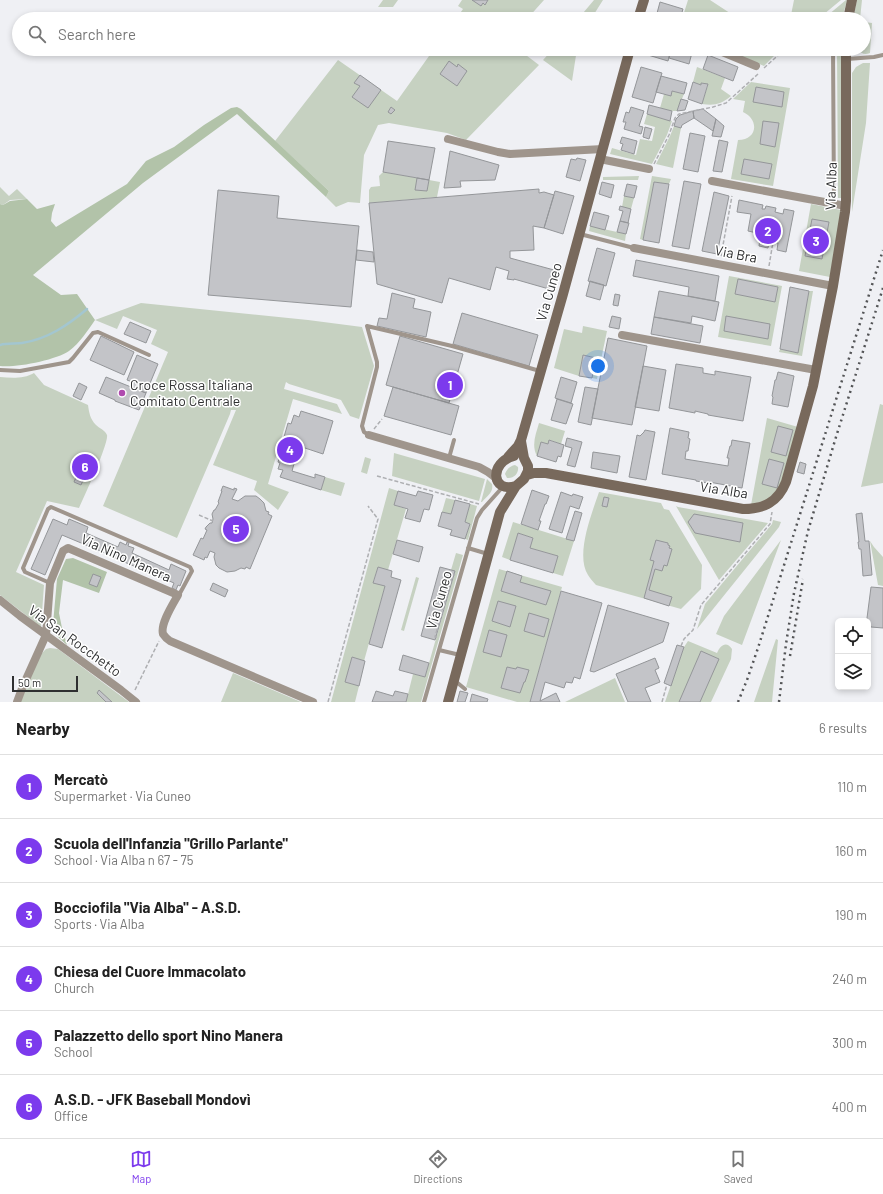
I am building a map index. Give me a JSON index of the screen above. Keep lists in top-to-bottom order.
{
  "streets": {
    "main road": ["Via Alba", "Via Cuneo"],
    "street": ["Via Bra", "Via Nino Manera", "Via San Rocchetto"]
  },
  "crossings": [
    ["Via Alba", "Via Bra"],
    ["Via Alba", "Via Cuneo"],
    ["Via Nino Manera", "Via San Rocchetto"]
  ],
  "places": ["Croce Rossa Italiana Comitato Centrale"],
  "scale_bar": "50 m",
  "page": {
    "search": "Search here",
    "pins": [
      "2",
      "3",
      "1",
      "4",
      "6",
      "5"
    ],
    "scale": "50 m",
    "heading": ["Nearby", "6 results"],
    "list": [
      {
        "mark": "1",
        "name": "Mercatò",
        "note": "Supermarket · Via Cuneo",
        "value": "110 m"
      },
      {
        "mark": "2",
        "name": "Scuola dell'Infanzia \"Grillo Parlante\"",
        "note": "School · Via Alba n 67 - 75",
        "value": "160 m"
      },
      {
        "mark": "3",
        "name": "Bocciofila \"Via Alba\" - A.S.D.",
        "note": "Sports · Via Alba",
        "value": "190 m"
      },
      {
        "mark": "4",
        "name": "Chiesa del Cuore Immacolato",
        "note": "Church",
        "value": "240 m"
      },
      {
        "mark": "5",
        "name": "Palazzetto dello sport Nino Manera",
        "note": "School",
        "value": "300 m"
      },
      {
        "mark": "6",
        "name": "A.S.D. - JFK Baseball Mondovì",
        "note": "Office",
        "value": "400 m"
      }
    ],
    "nav": ["Map", "Directions", "Saved"]
  }
}
